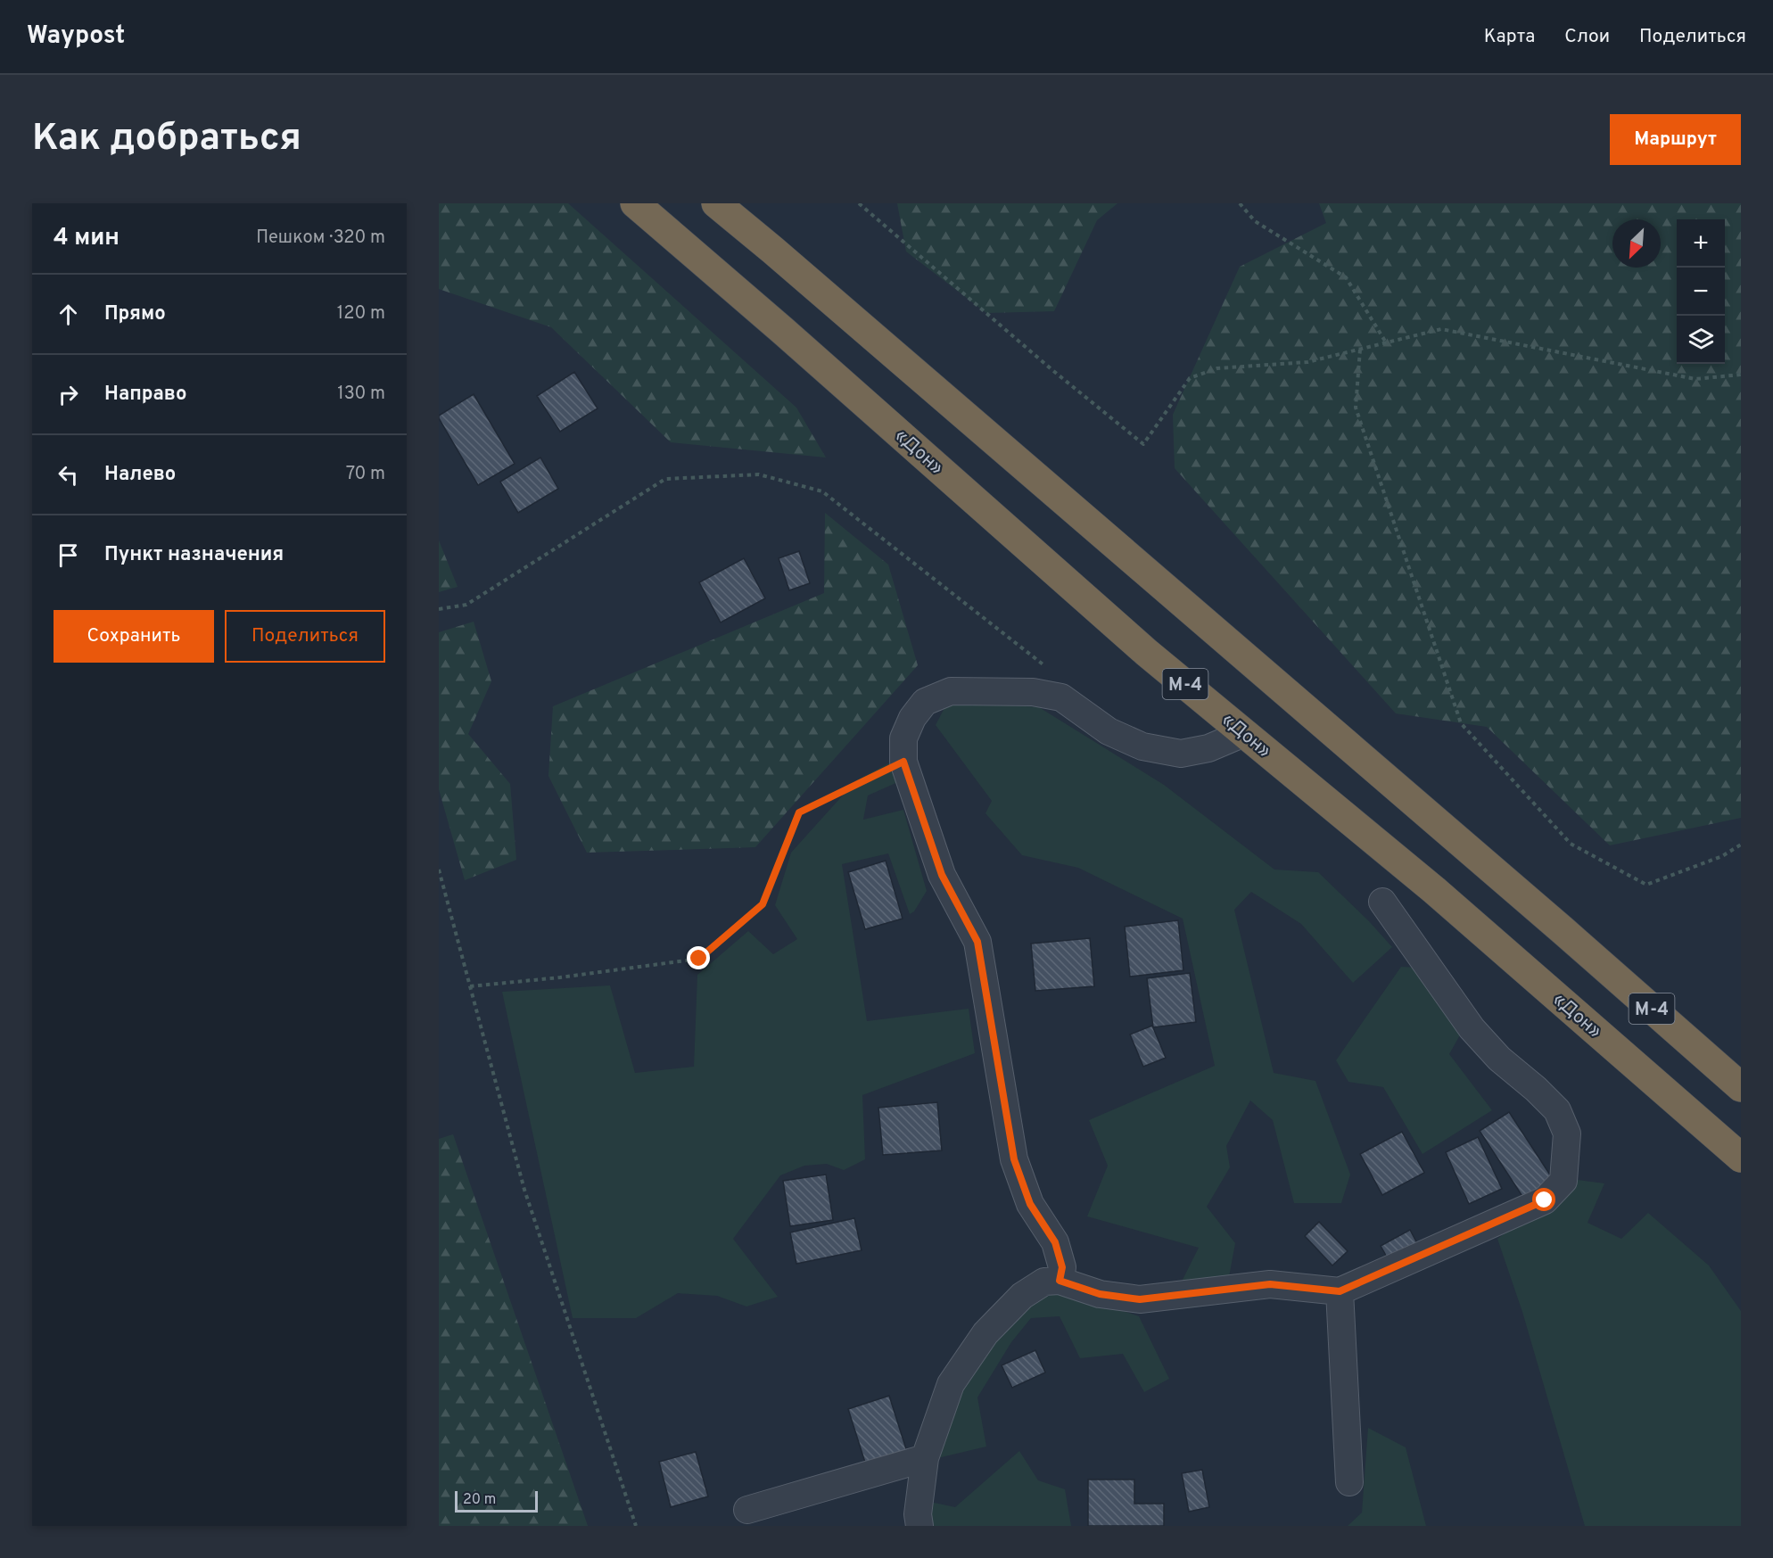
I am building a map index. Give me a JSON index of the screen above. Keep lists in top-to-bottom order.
{
  "streets": {
    "highway": ["«Дон»", "М-4"]
  },
  "scale_bar": "20 m",
  "north": "bottom left",
  "page": {
    "header": "Waypost",
    "nav": ["Карта", "Слои", "Поделиться"],
    "buttons": [
      "Маршрут",
      ["Сохранить", "Поделиться"]
    ],
    "title": "Как добраться",
    "heading": ["4 мин", "Пешком · 320 m"],
    "map_buttons": ["+", "−"],
    "list": [
      ["Прямо", "120 m"],
      ["Направо", "130 m"],
      ["Налево", "70 m"],
      "Пункт назначения"
    ],
    "scale": "20 m"
  }
}
